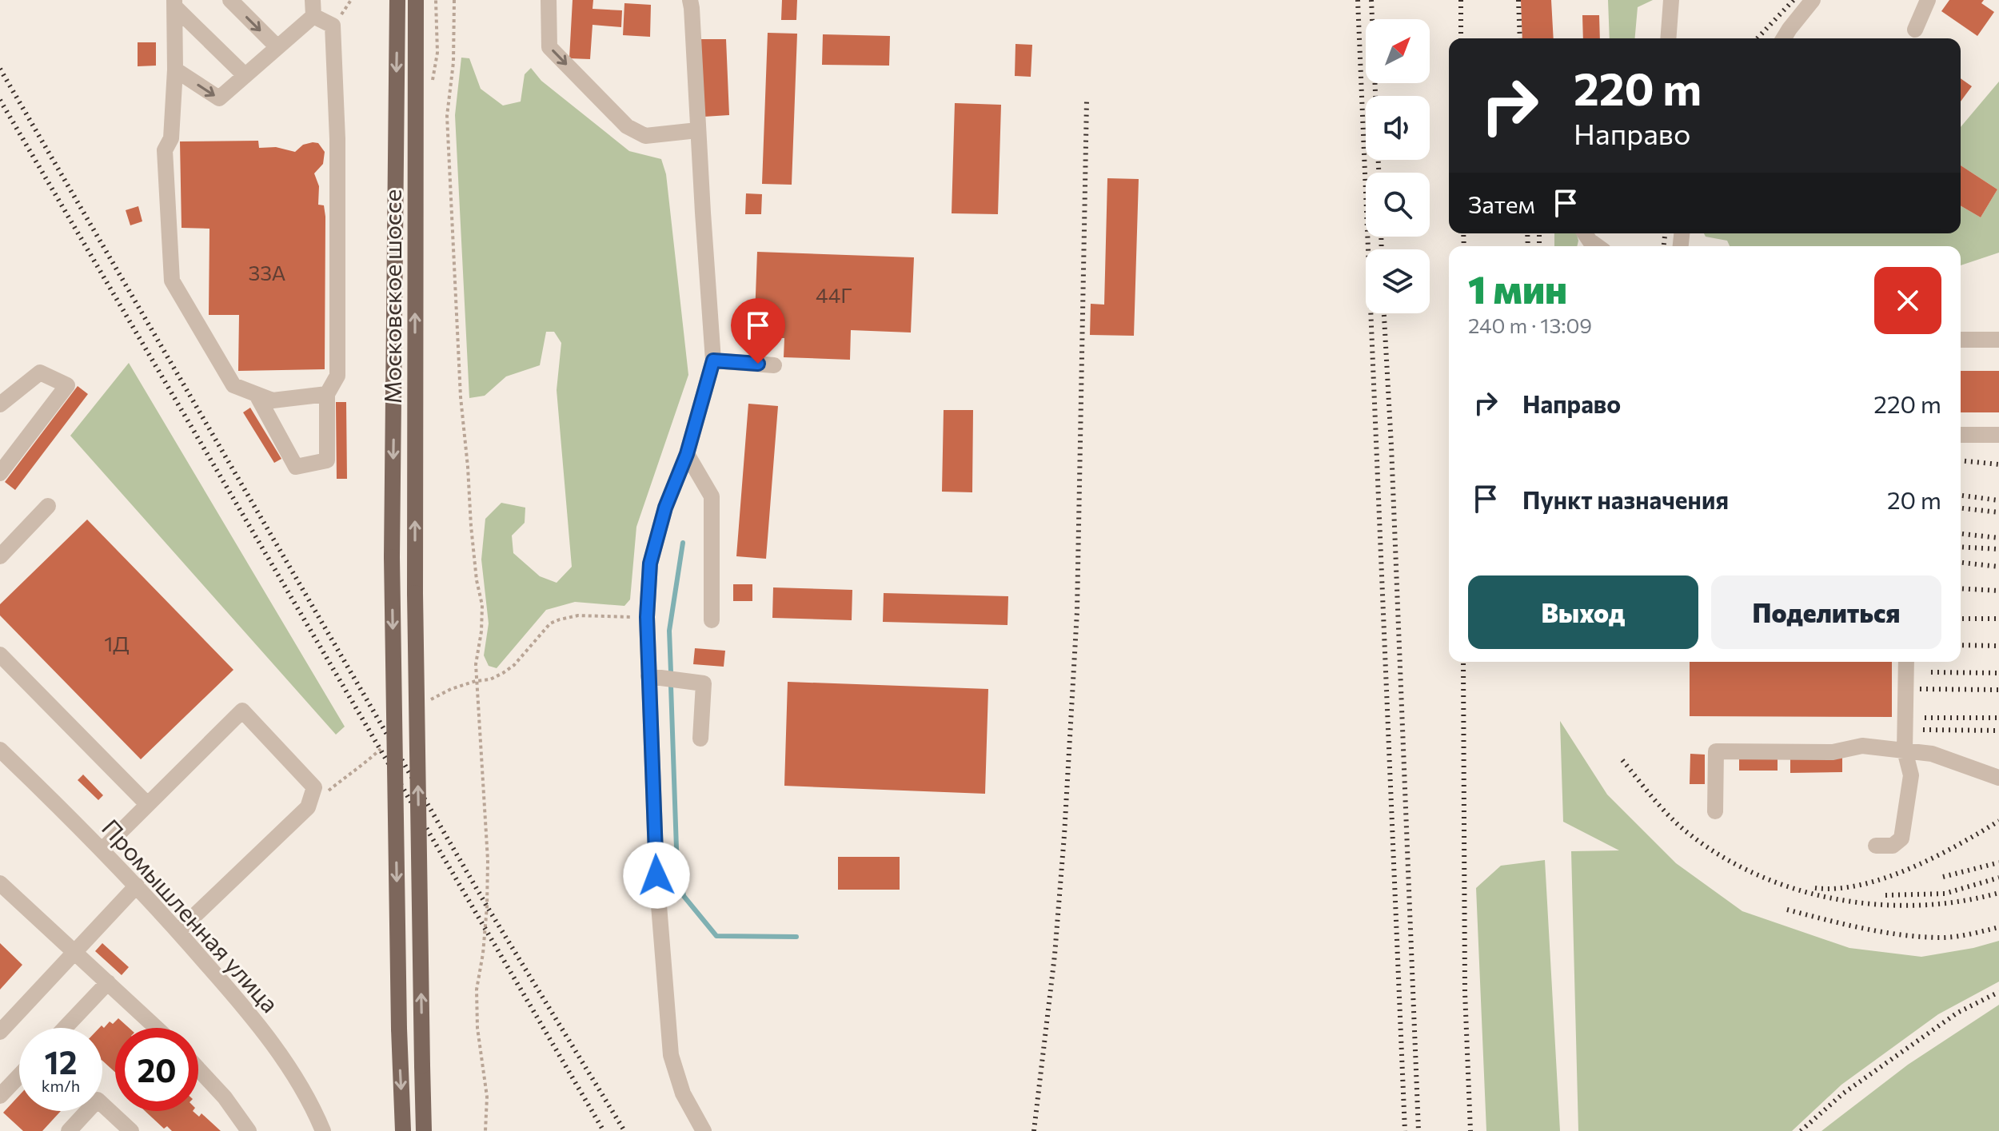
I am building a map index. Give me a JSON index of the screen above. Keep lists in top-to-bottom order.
{
  "streets": {
    "main road": ["Московское шоссе"],
    "street": ["Промышленная улица"]
  },
  "house_numbers": ["33А", "44Г", "1Д"],
  "north": "top right",
  "page": {
    "turn": ["220 m", "Направо"],
    "then": "Затем",
    "heading": ["1 мин", "240 m · 13:09"],
    "list": [
      {
        "name": "Направо",
        "value": "220 m"
      },
      {
        "name": "Пункт назначения",
        "value": "20 m"
      }
    ],
    "buttons": ["Выход", "Поделиться"],
    "speed": "12 km/h",
    "limit": "20"
  }
}
